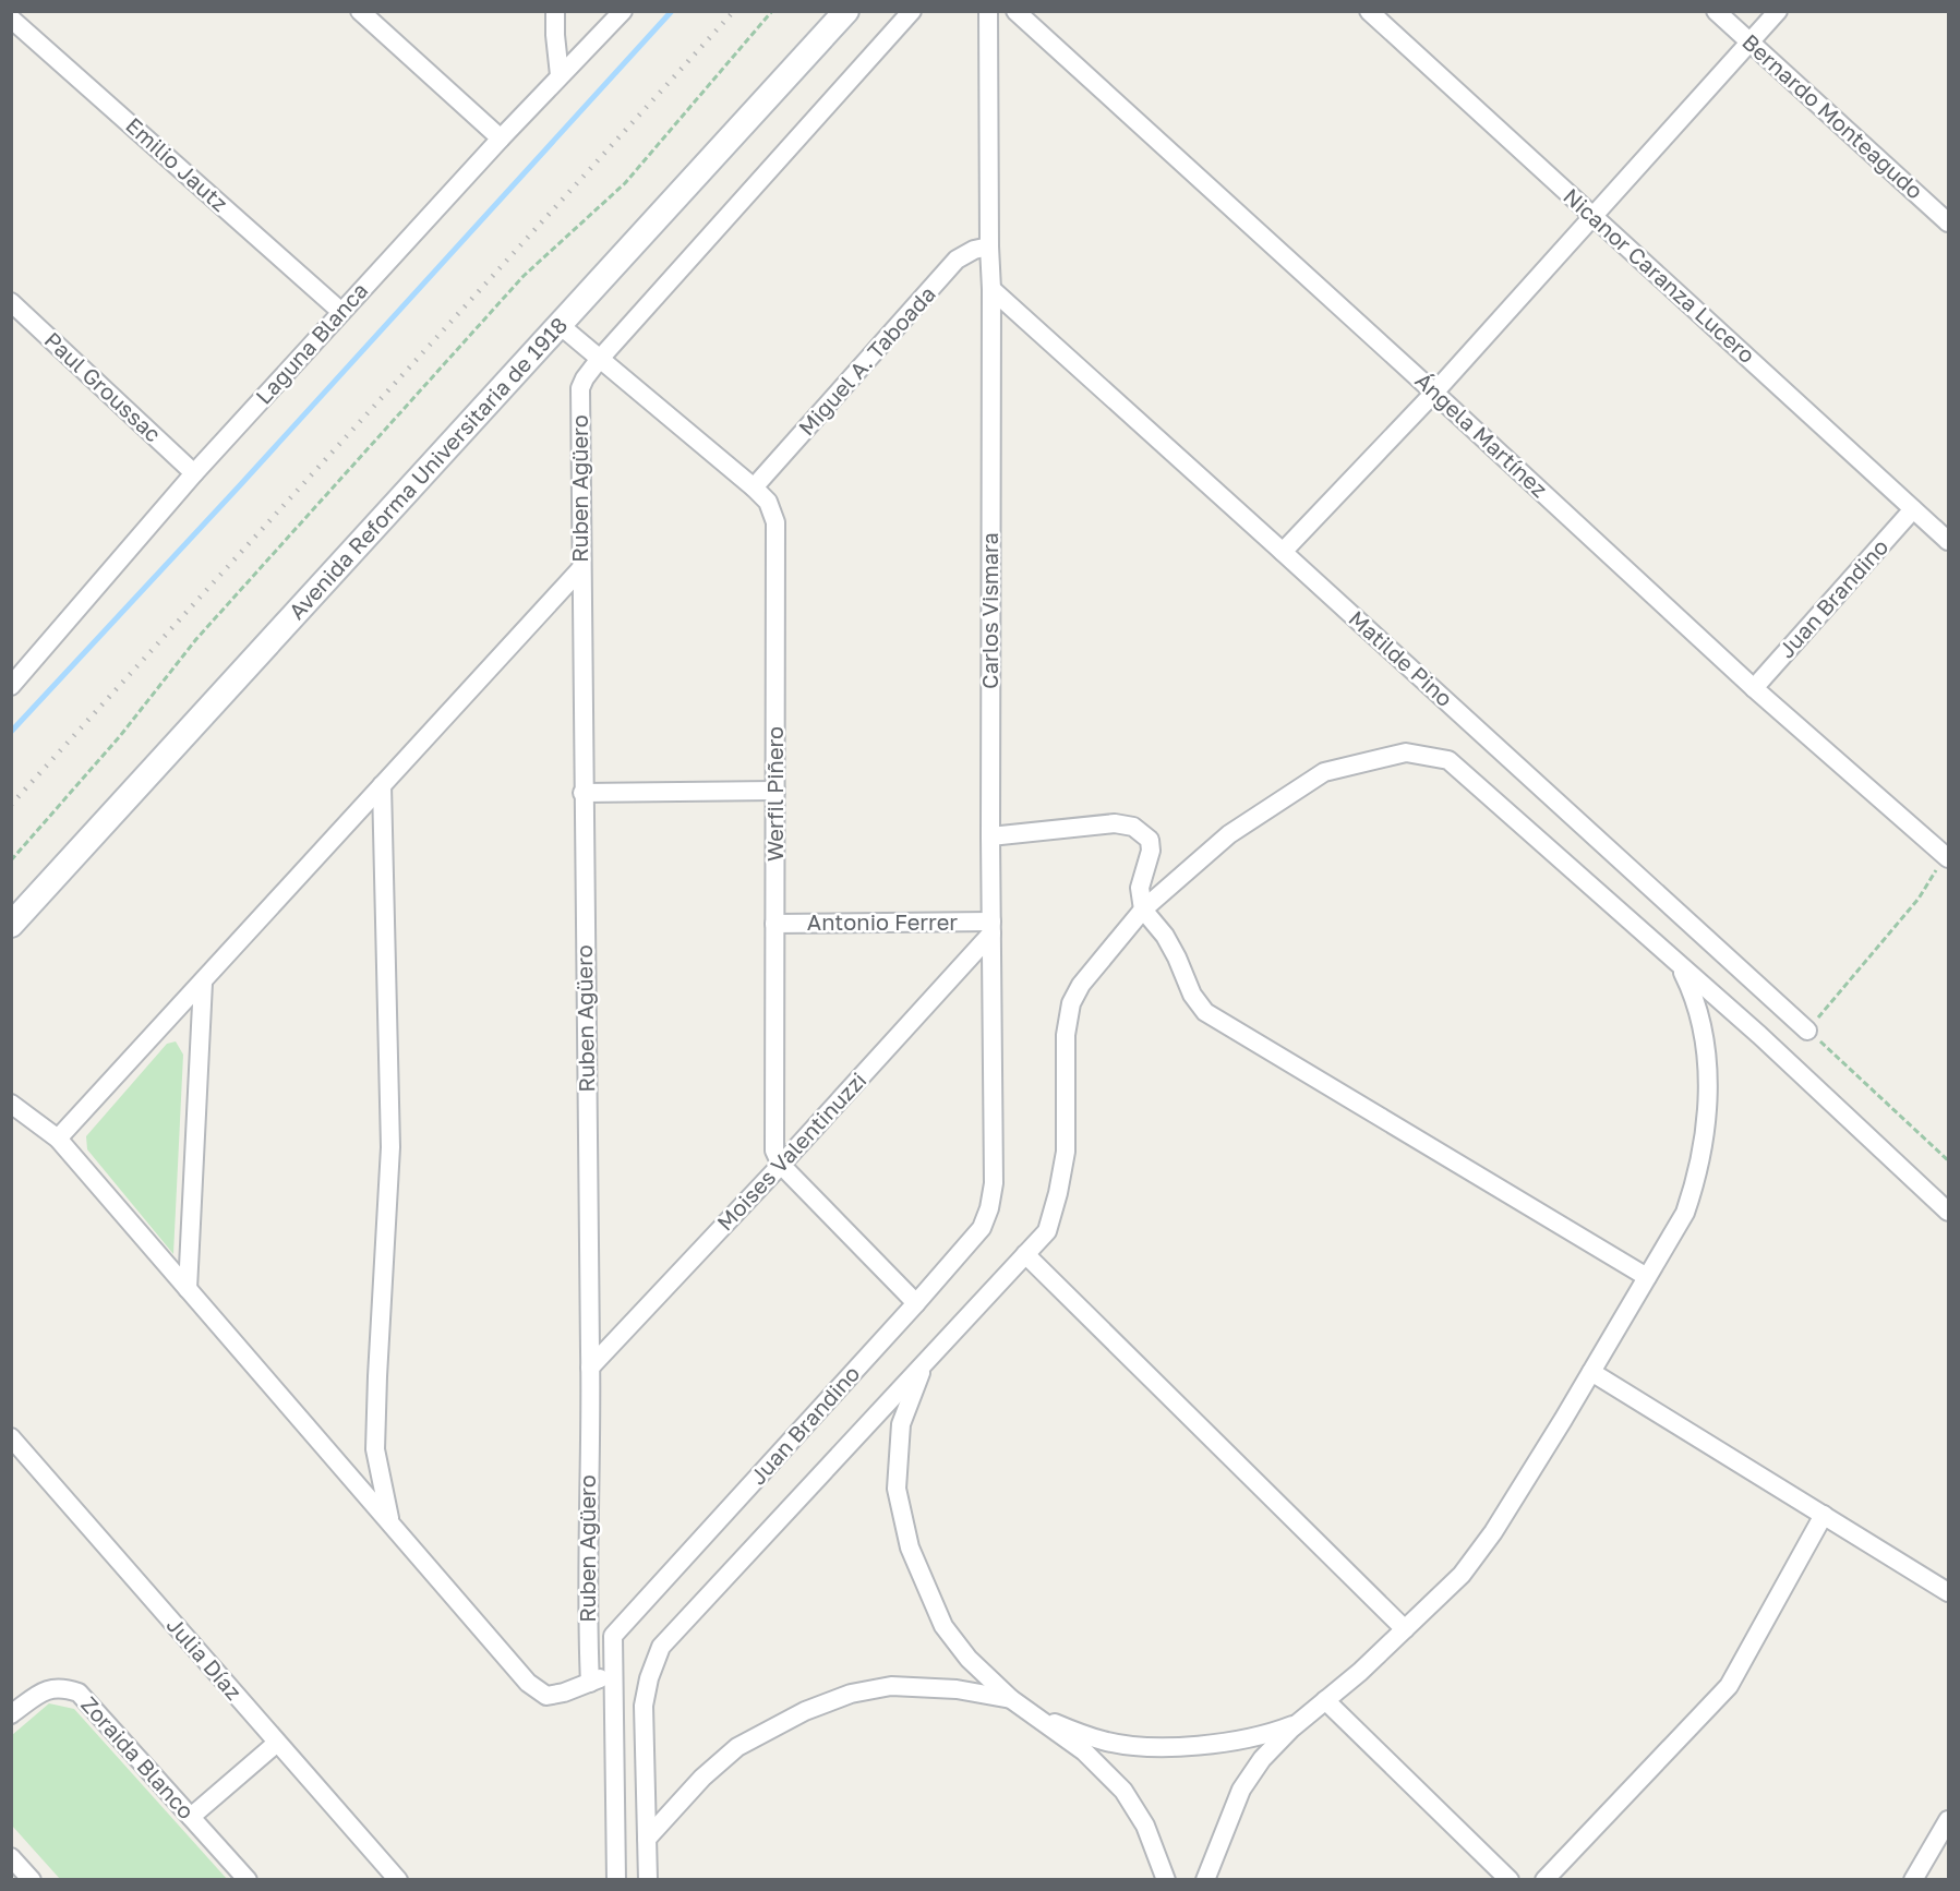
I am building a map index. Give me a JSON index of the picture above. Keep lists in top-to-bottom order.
{
  "streets": {
    "main road": ["Avenida Reforma Universitaria de 1918"],
    "street": [
      "Bernardo Monteagudo",
      "Emilio Jautz",
      "Nicanor Caranza Lucero",
      "Laguna Blanca",
      "Miguel A. Taboada",
      "Paul Groussac",
      "Ángela Martínez",
      "Ruben Agüero",
      "Juan Brandino",
      "Carlos Vismara",
      "Matilde Pino",
      "Werfil Piñero",
      "Antonio Ferrer",
      "Moises Valentinuzzi",
      "Julia Díaz",
      "Zoraida Blanco"
    ]
  },
  "crossings": [
    ["Emilio Jautz", "Laguna Blanca"],
    ["Nicanor Caranza Lucero", "Juan Brandino"],
    ["Laguna Blanca", "Paul Groussac"],
    ["Miguel A. Taboada", "Carlos Vismara"],
    ["Miguel A. Taboada", "Werfil Piñero"],
    ["Ángela Martínez", "Juan Brandino"],
    ["Avenida Reforma Universitaria de 1918", "Werfil Piñero"],
    ["Ruben Agüero", "Juan Brandino"],
    ["Ruben Agüero", "Werfil Piñero"],
    ["Ruben Agüero", "Moises Valentinuzzi"],
    ["Juan Brandino", "Carlos Vismara"],
    ["Carlos Vismara", "Matilde Pino"],
    ["Carlos Vismara", "Antonio Ferrer"],
    ["Carlos Vismara", "Moises Valentinuzzi"],
    ["Werfil Piñero", "Antonio Ferrer"],
    ["Werfil Piñero", "Moises Valentinuzzi"],
    ["Antonio Ferrer", "Moises Valentinuzzi"]
  ]
}
